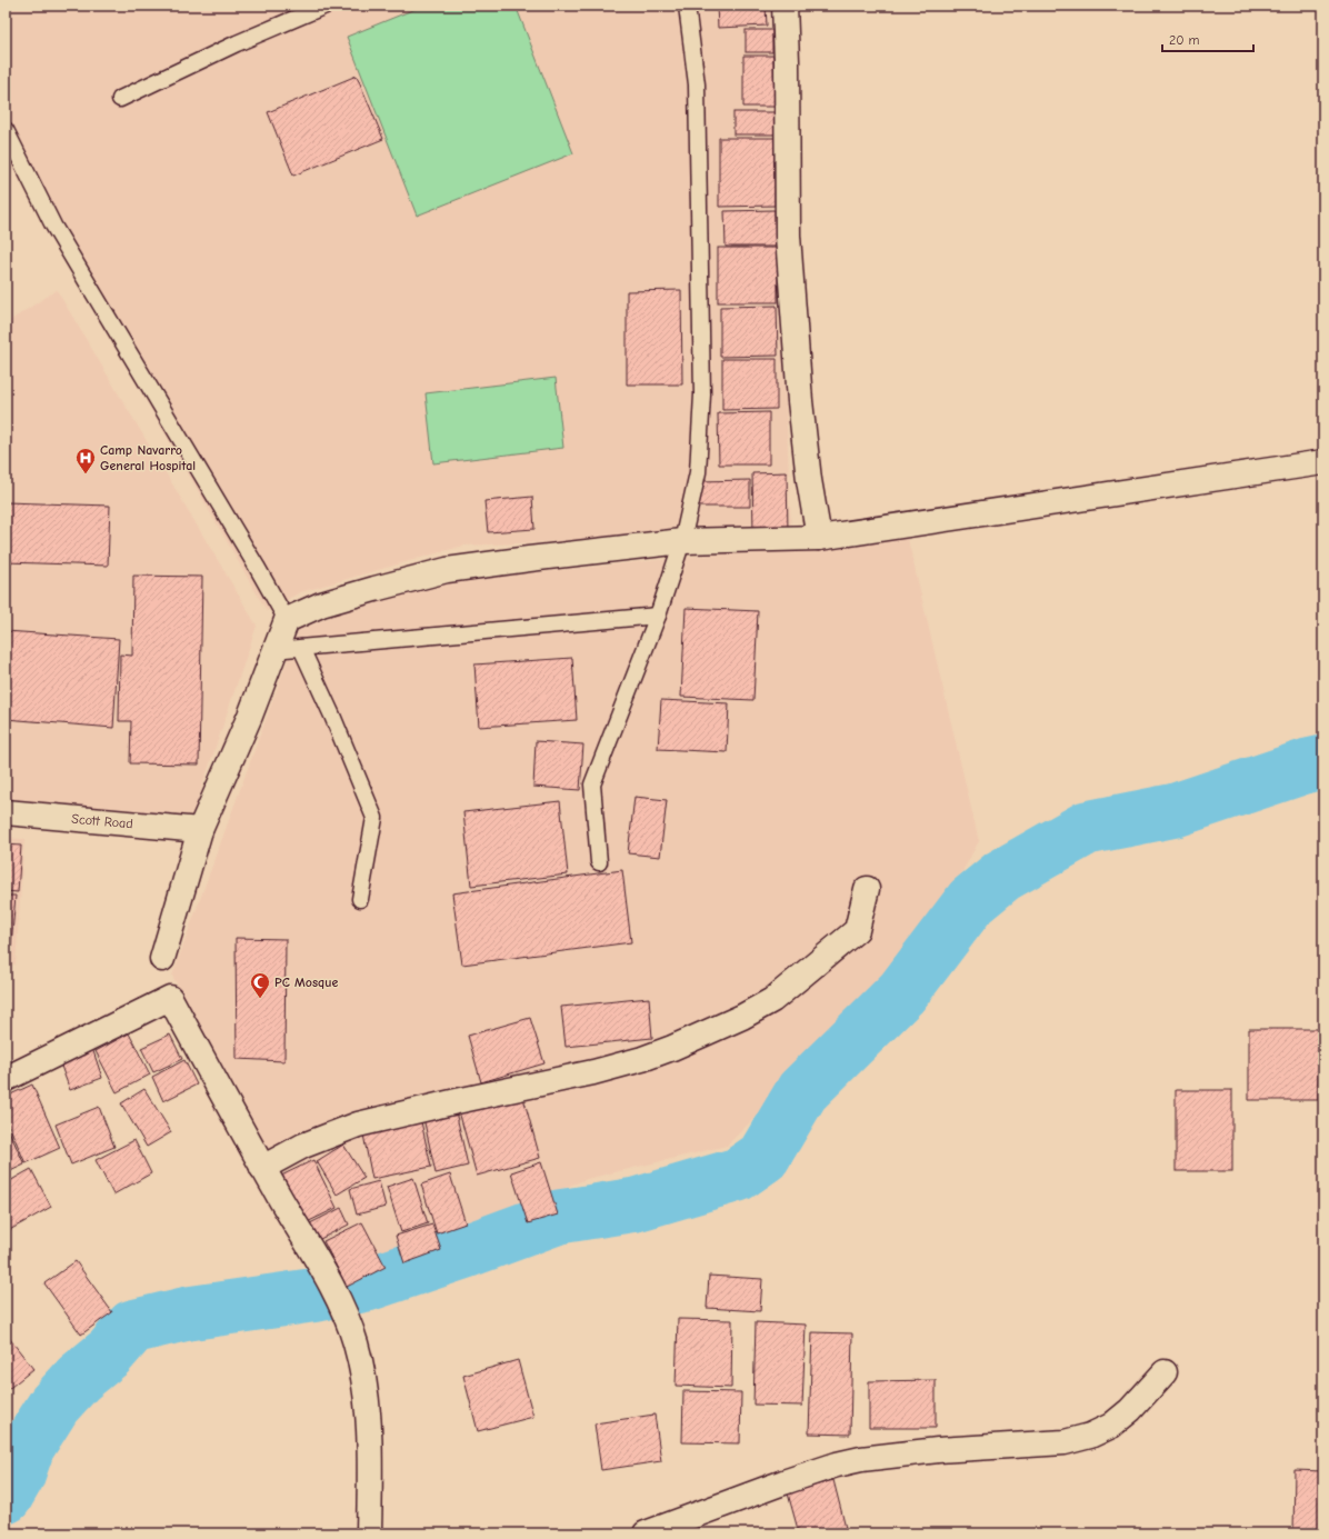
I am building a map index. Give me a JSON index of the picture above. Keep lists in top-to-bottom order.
{
  "streets": {
    "street": ["Scott Road"]
  },
  "places": {
    "hospital": ["Camp Navarro General Hospital"],
    "mosque": ["PC Mosque"]
  },
  "scale_bar": "20 m"
}
